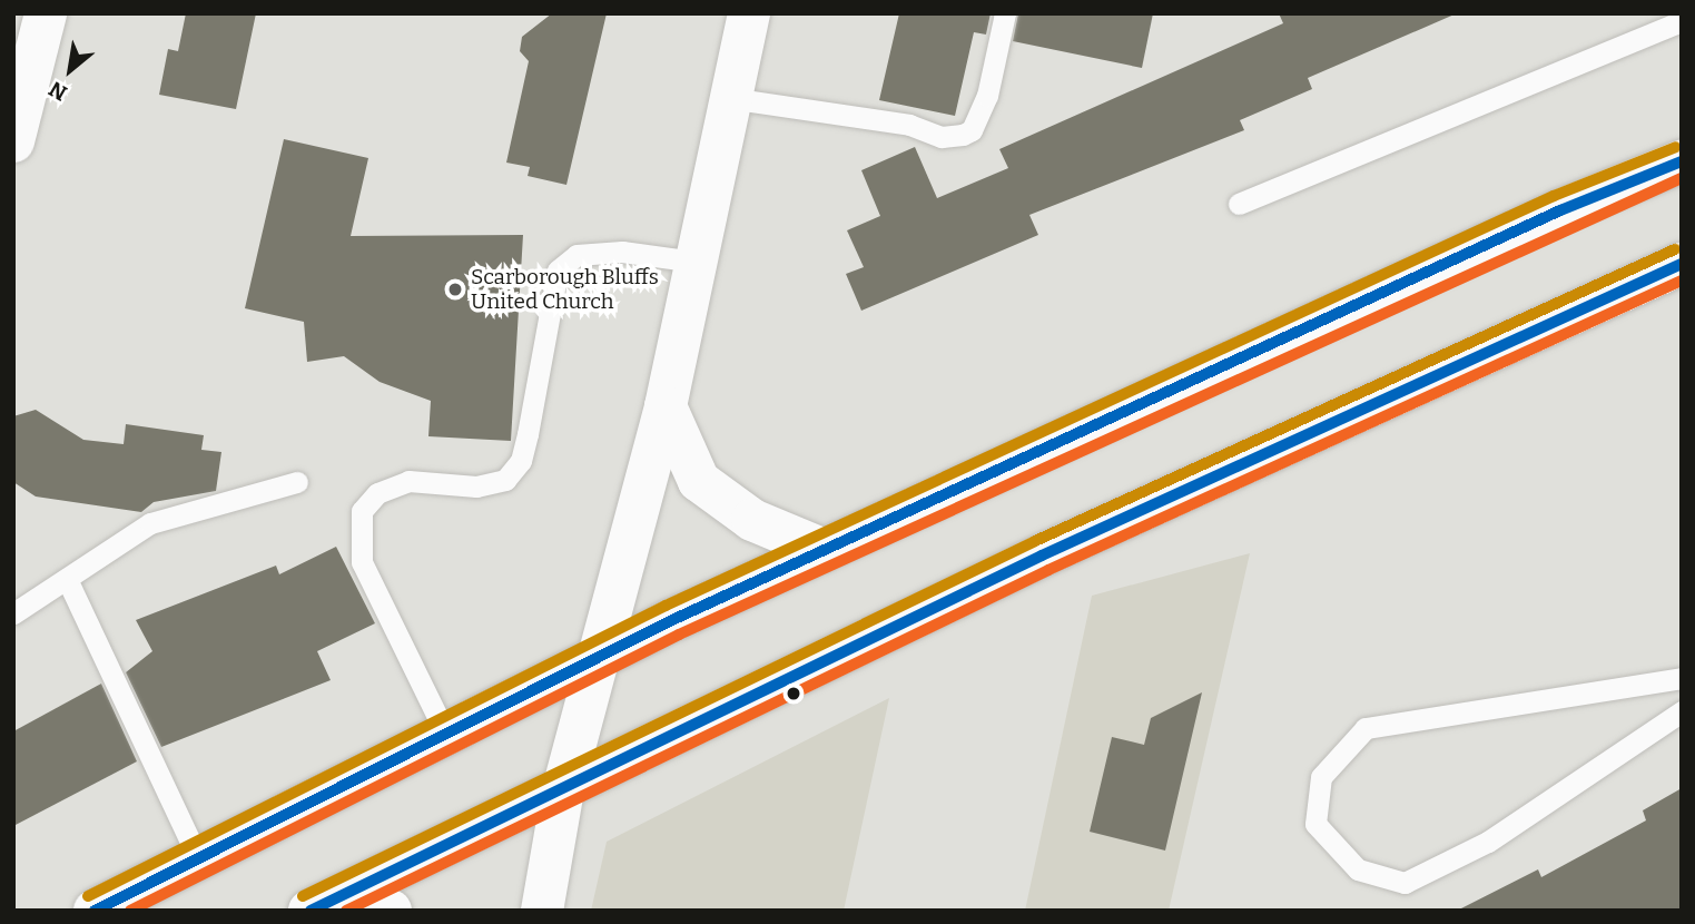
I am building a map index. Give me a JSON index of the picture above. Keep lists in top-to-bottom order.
{
  "places": ["Scarborough Bluffs United Church"],
  "north": "bottom left"
}
